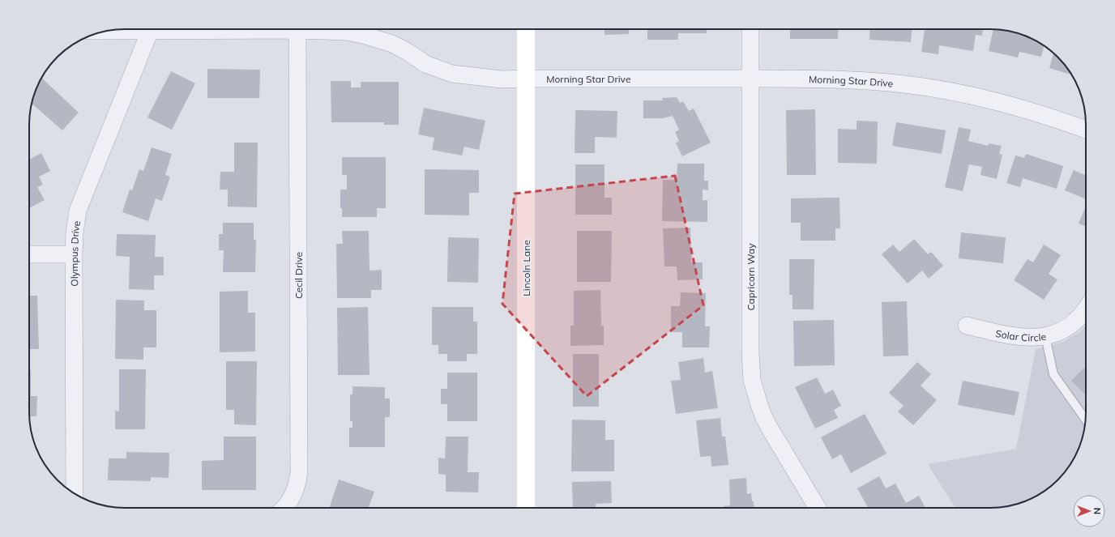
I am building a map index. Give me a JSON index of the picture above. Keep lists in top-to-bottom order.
{
  "streets": {
    "street": [
      "Morning Star Drive",
      "Olympus Drive",
      "Lincoln Lane",
      "Cecil Drive",
      "Capricorn Way",
      "Solar Circle"
    ]
  },
  "crossings": [
    ["Morning Star Drive", "Lincoln Lane"],
    ["Morning Star Drive", "Cecil Drive"],
    ["Morning Star Drive", "Capricorn Way"]
  ],
  "north": "right"
}
